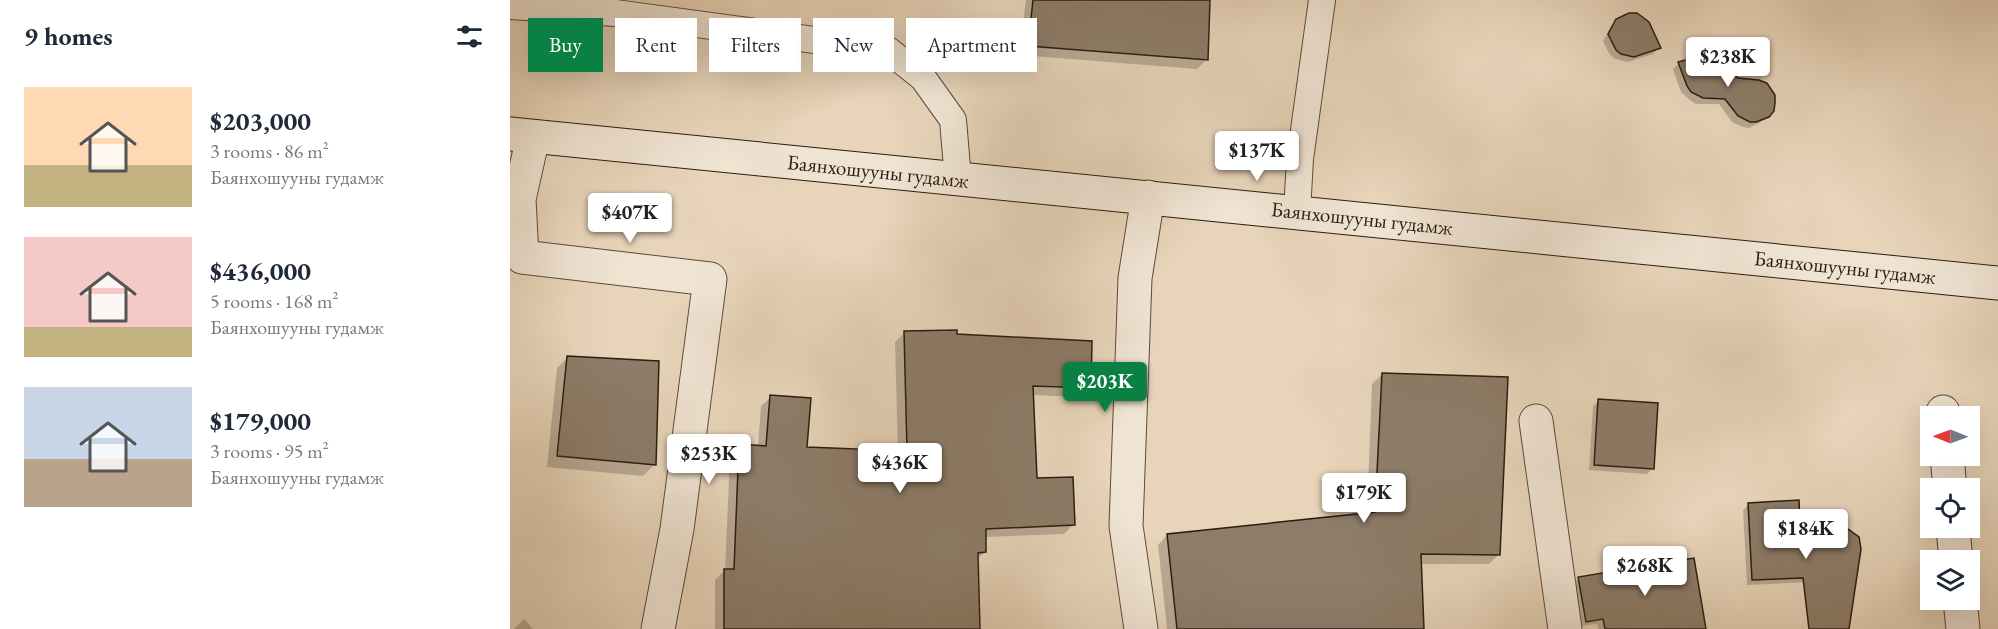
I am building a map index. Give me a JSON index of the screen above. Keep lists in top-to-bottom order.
{
  "streets": {
    "main road": ["Баянхошууны гудамж"]
  },
  "north": "left",
  "page": {
    "heading": "9 homes",
    "chip": [
      "Buy",
      "Rent",
      "Filters",
      "New",
      "Apartment"
    ],
    "price": [
      "$238K",
      "$137K",
      "$407K",
      "$203K",
      "$253K",
      "$436K",
      "$179K",
      "$184K",
      "$268K"
    ],
    "list": [
      {
        "name": "$203,000",
        "note": "3 rooms · 86 m² · Баянхошууны гудамж"
      },
      {
        "name": "$436,000",
        "note": "5 rooms · 168 m² · Баянхошууны гудамж"
      },
      {
        "name": "$179,000",
        "note": "3 rooms · 95 m² · Баянхошууны гудамж"
      }
    ]
  }
}
